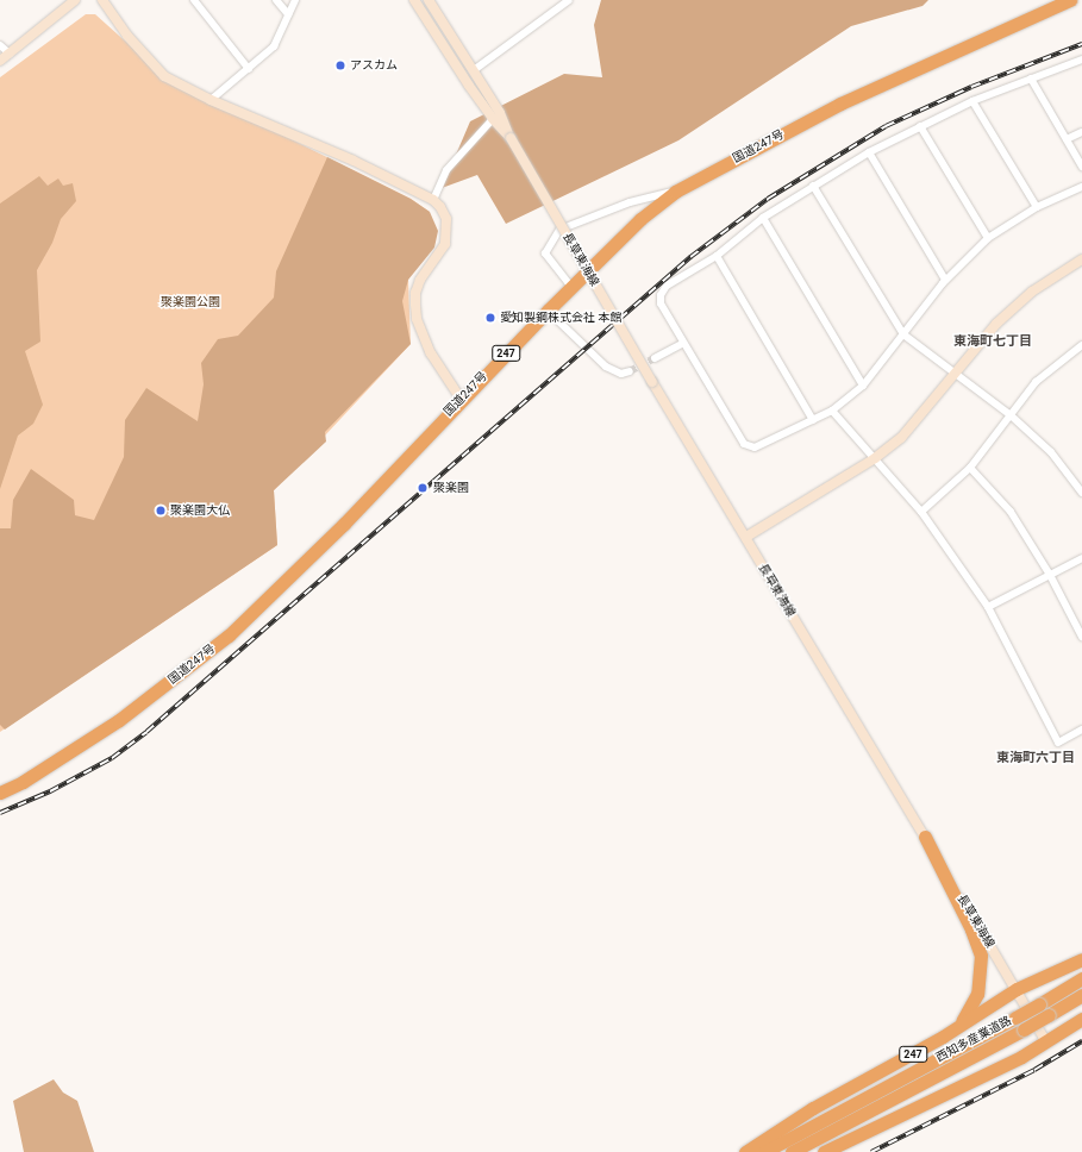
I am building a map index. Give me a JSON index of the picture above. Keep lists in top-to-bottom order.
{
  "streets": {
    "highway": ["国道247号", "247", "西知多産業道路"],
    "main road": ["長草東海線"]
  },
  "crossings": [
    ["長草東海線", "247"]
  ],
  "districts": ["東海町七丁目", "東海町六丁目"],
  "parks": ["聚楽園公園"],
  "places": [
    "アスカム",
    "愛知製鋼株式会社 本館",
    "聚楽園",
    "聚楽園大仏"
  ]
}
